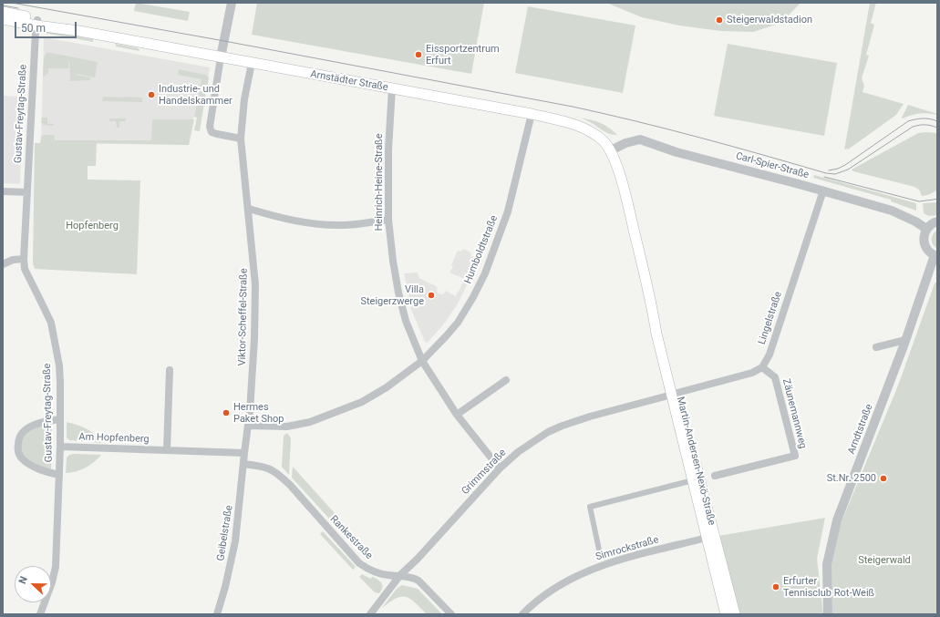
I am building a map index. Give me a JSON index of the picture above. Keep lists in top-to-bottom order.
{
  "streets": {
    "main road": ["Arnstädter Straße", "Martin-Andersen-Nexö-Straße"],
    "street": [
      "Gustav-Freytag-Straße",
      "Carl-Spier-Straße",
      "Heinrich-Heine-Straße",
      "Humboldtstraße",
      "Viktor-Scheffel-Straße",
      "Lingelstraße",
      "Zäunemannweg",
      "Arndtstraße",
      "Am Hopfenberg",
      "Grimmstraße",
      "Geibelstraße",
      "Rankestraße",
      "Simrockstraße"
    ]
  },
  "crossings": [
    ["Arnstädter Straße", "Gustav-Freytag-Straße"],
    ["Arnstädter Straße", "Carl-Spier-Straße"],
    ["Arnstädter Straße", "Heinrich-Heine-Straße"],
    ["Arnstädter Straße", "Humboldtstraße"],
    ["Arnstädter Straße", "Viktor-Scheffel-Straße"],
    ["Arnstädter Straße", "Martin-Andersen-Nexö-Straße"],
    ["Gustav-Freytag-Straße", "Am Hopfenberg"],
    ["Carl-Spier-Straße", "Lingelstraße"],
    ["Carl-Spier-Straße", "Martin-Andersen-Nexö-Straße"],
    ["Heinrich-Heine-Straße", "Humboldtstraße"],
    ["Heinrich-Heine-Straße", "Grimmstraße"],
    ["Humboldtstraße", "Viktor-Scheffel-Straße"],
    ["Viktor-Scheffel-Straße", "Am Hopfenberg"],
    ["Viktor-Scheffel-Straße", "Geibelstraße"],
    ["Lingelstraße", "Zäunemannweg"],
    ["Am Hopfenberg", "Geibelstraße"],
    ["Martin-Andersen-Nexö-Straße", "Grimmstraße"],
    ["Martin-Andersen-Nexö-Straße", "Simrockstraße"],
    ["Grimmstraße", "Rankestraße"],
    ["Geibelstraße", "Rankestraße"]
  ],
  "parks": ["Hopfenberg", "Steigerwald"],
  "places": [
    "Steigerwaldstadion",
    "Eissportzentrum Erfurt",
    "Industrie- und Handelskammer",
    "Villa Steigerzwerge",
    "Hermes Paket Shop",
    "St.Nr. 2500",
    "Erfurter Tennisclub Rot-Weiß"
  ],
  "scale_bar": "50 m",
  "north": "left"
}
